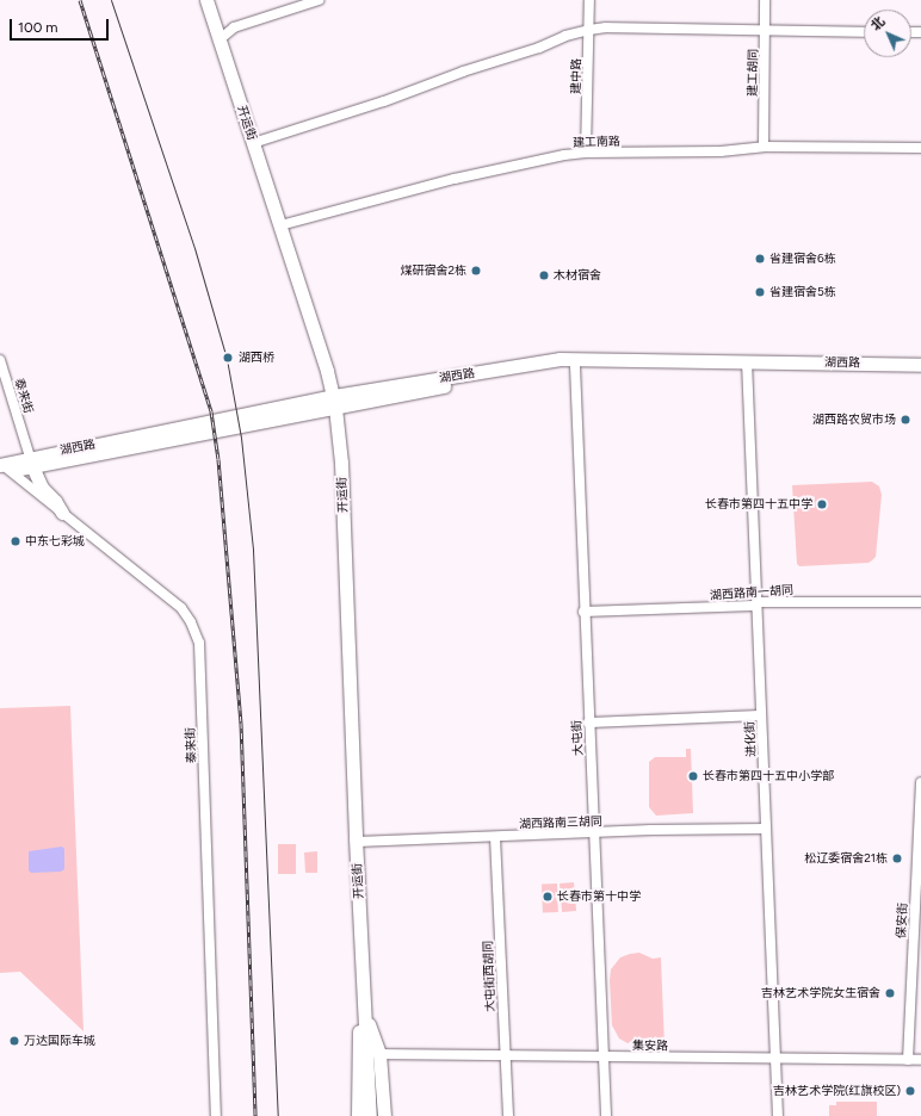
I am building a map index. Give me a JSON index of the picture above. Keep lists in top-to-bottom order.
{
  "streets": {
    "main road": ["开运街", "湖西路"],
    "street": [
      "建工胡同",
      "建中路",
      "建工南路",
      "泰来街",
      "湖西路南一胡同",
      "大屯街",
      "进化街",
      "湖西路南三胡同",
      "保安街",
      "大屯街西胡同",
      "集安路"
    ]
  },
  "crossings": [
    ["建工胡同", "建工南路"],
    ["建中路", "建工南路"],
    ["开运街", "建工南路"],
    ["开运街", "湖西路"],
    ["开运街", "湖西路南三胡同"],
    ["开运街", "集安路"],
    ["湖西路", "泰来街"],
    ["湖西路", "大屯街"],
    ["湖西路", "进化街"],
    ["湖西路南一胡同", "大屯街"],
    ["湖西路南一胡同", "进化街"],
    ["大屯街", "湖西路南三胡同"],
    ["大屯街", "集安路"],
    ["进化街", "湖西路南三胡同"],
    ["进化街", "集安路"],
    ["湖西路南三胡同", "大屯街西胡同"],
    ["保安街", "集安路"],
    ["大屯街西胡同", "集安路"]
  ],
  "places": [
    "省建宿舍6栋",
    "煤研宿舍2栋",
    "木材宿舍",
    "省建宿舍5栋",
    "湖西桥",
    "湖西路农贸市场",
    "长春市第四十五中学",
    "中东七彩城",
    "长春市第四十五中小学部",
    "松辽委宿舍21栋",
    "长春市第十中学",
    "吉林艺术学院女生宿舍",
    "万达国际车城",
    "吉林艺术学院(红旗校区)"
  ],
  "scale_bar": "100 m",
  "north": "top left"
}
